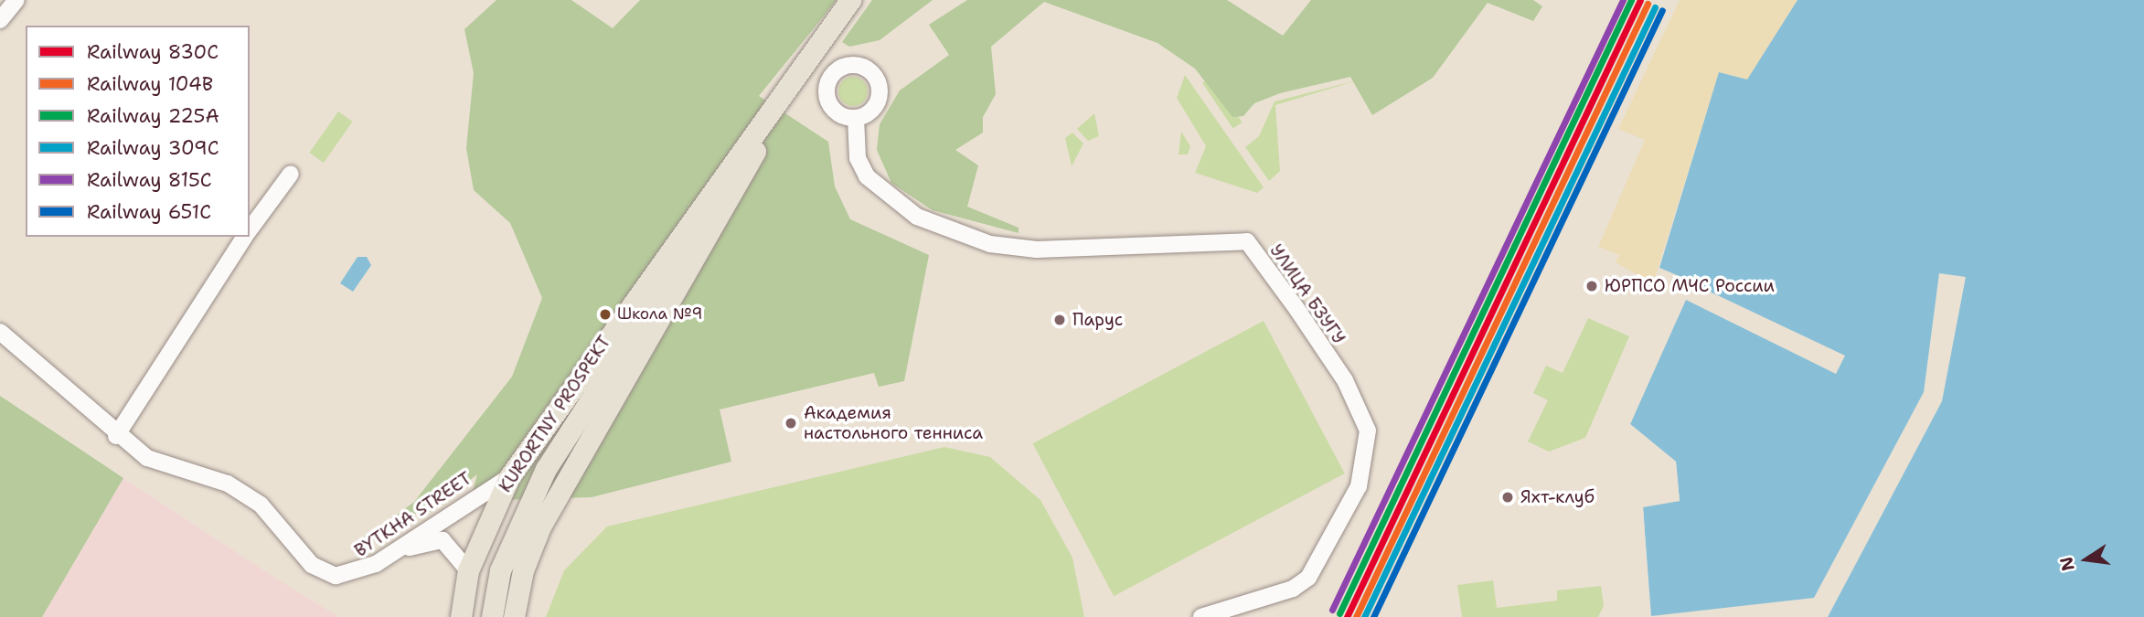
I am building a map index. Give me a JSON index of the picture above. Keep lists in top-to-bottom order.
{
  "streets": {
    "main road": ["KURORTNY PROSPEKT"],
    "street": ["УЛИЦА БЗУГУ", "BYTKHA STREET"]
  },
  "crossings": [
    ["KURORTNY PROSPEKT", "BYTKHA STREET"]
  ],
  "places": [
    "ЮРПСО МЧС России",
    "Школа №9",
    "Парус",
    "Академия настольного тенниса",
    "Яхт-клуб"
  ],
  "lines": [
    "rail line 830С",
    "rail line 225А",
    "rail line 815С",
    "rail line 104В",
    "rail line 309С",
    "rail line 651С"
  ],
  "legend": [
    "Railway 830С",
    "Railway 104В",
    "Railway 225А",
    "Railway 309С",
    "Railway 815С",
    "Railway 651С"
  ],
  "north": "left"
}
